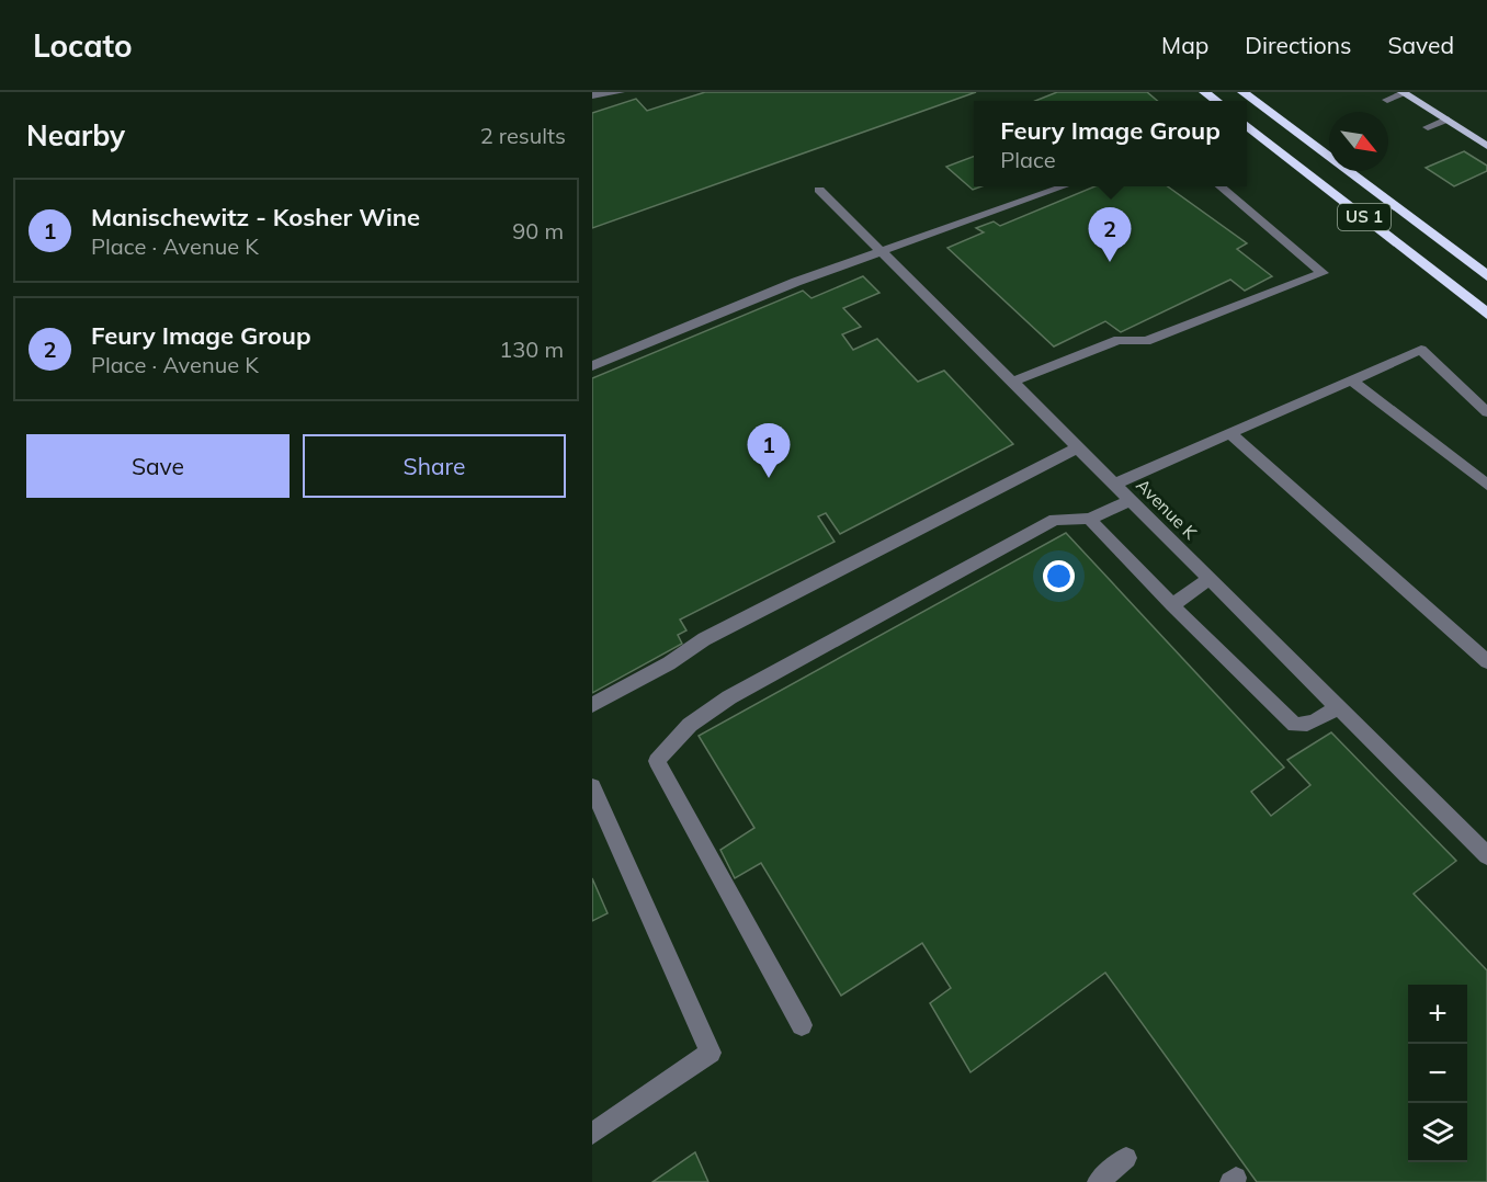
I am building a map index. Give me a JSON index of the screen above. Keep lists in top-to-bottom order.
{
  "streets": {
    "highway": ["US 1"],
    "street": ["Avenue K"]
  },
  "north": "bottom right",
  "page": {
    "header": "Locato",
    "nav": ["Map", "Directions", "Saved"],
    "heading": ["Nearby", "2 results"],
    "popup": ["Feury Image Group", "Place"],
    "list": [
      {
        "mark": "1",
        "name": "Manischewitz - Kosher Wine",
        "note": "Place · Avenue K",
        "value": "90 m"
      },
      {
        "mark": "2",
        "name": "Feury Image Group",
        "note": "Place · Avenue K",
        "value": "130 m"
      }
    ],
    "pins": ["2", "1"],
    "buttons": ["Save", "Share"],
    "map_buttons": ["+", "−"]
  }
}
